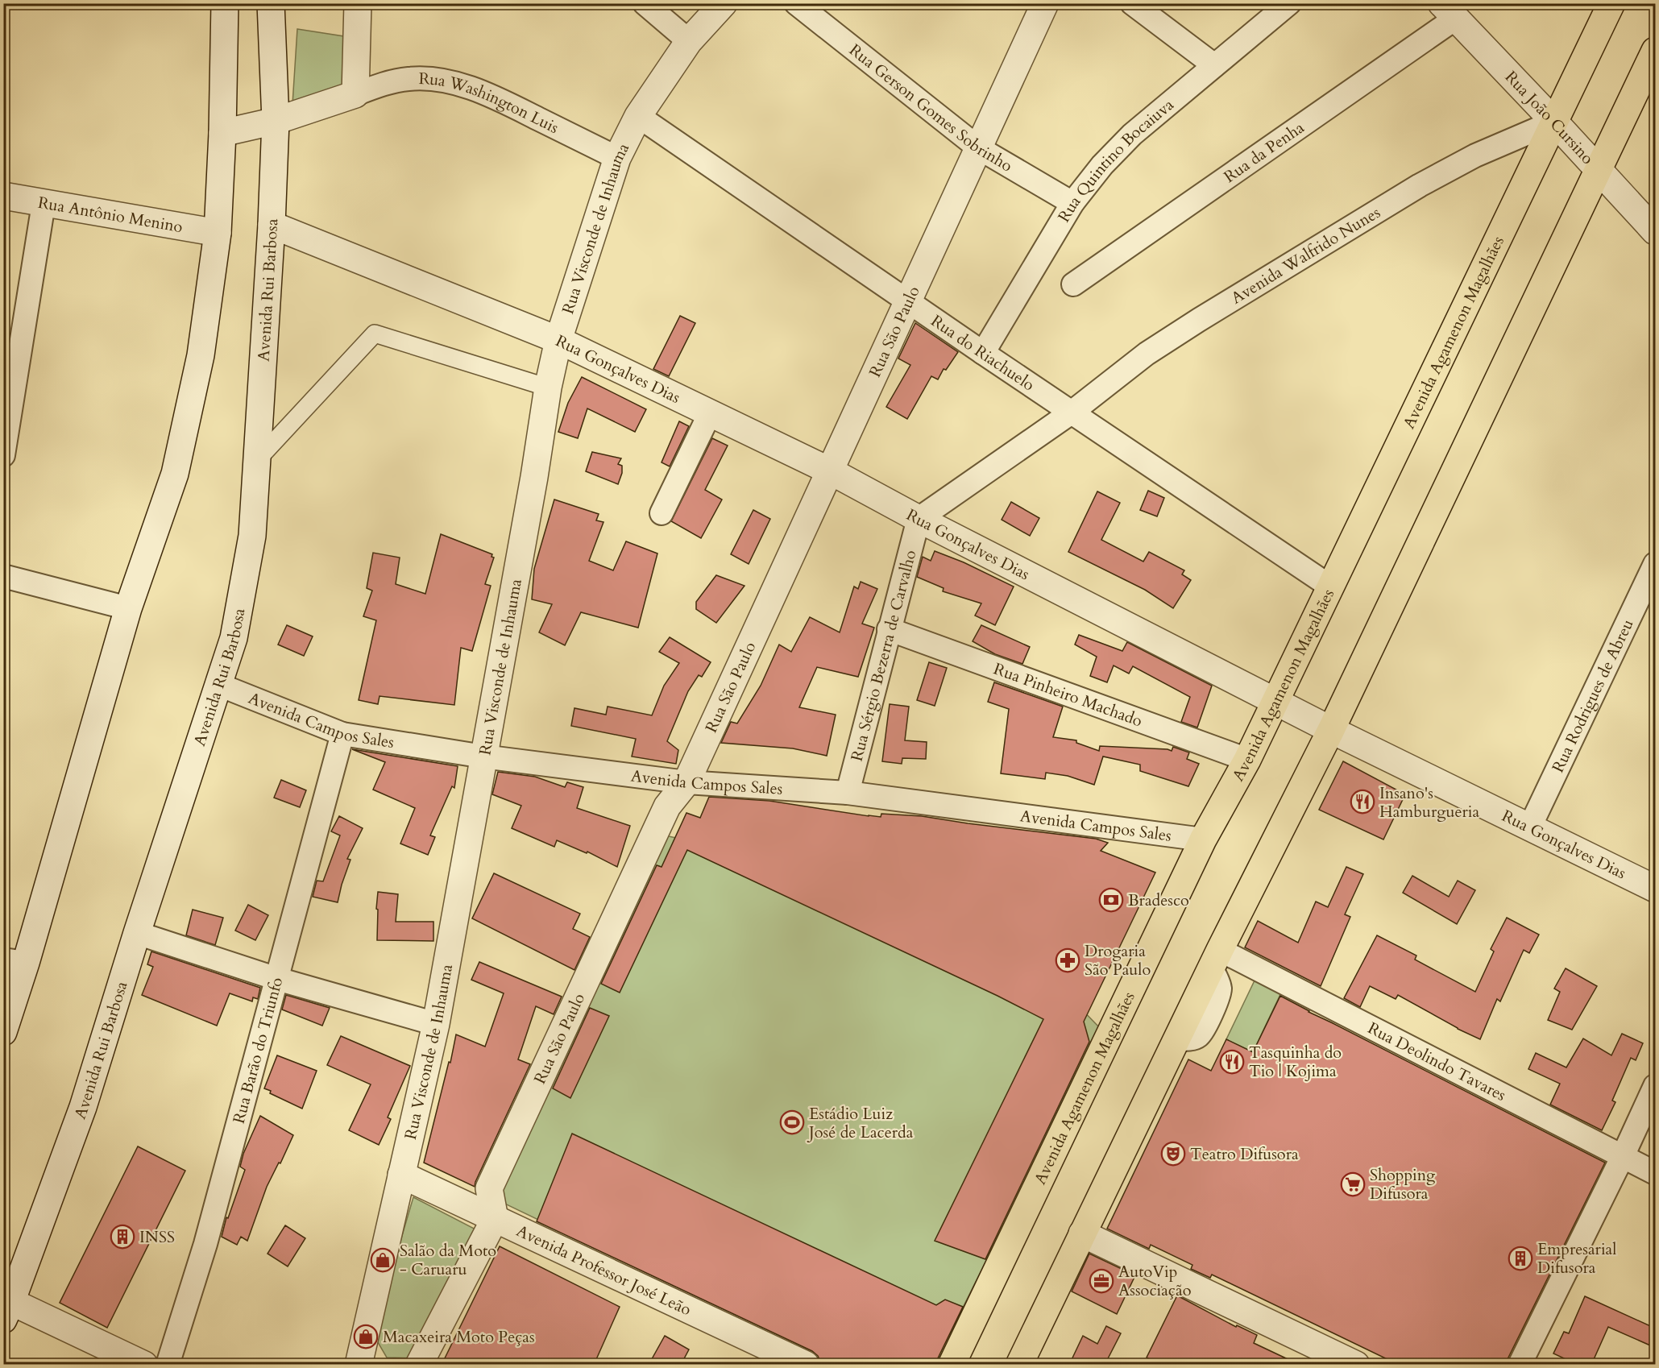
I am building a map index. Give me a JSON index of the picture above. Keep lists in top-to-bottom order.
{
  "streets": {
    "main road": ["Avenida Agamenon Magalhães"],
    "street": [
      "Rua Washington Luis",
      "Rua Gerson Gomes Sobrinho",
      "Rua João Cursino",
      "Rua da Penha",
      "Rua Quintino Bocaiuva",
      "Rua Antônio Menino",
      "Rua Visconde de Inhauma",
      "Avenida Walfrido Nunes",
      "Avenida Rui Barbosa",
      "Rua São Paulo",
      "Rua do Riachuelo",
      "Rua Gonçalves Dias",
      "Rua Sérgio Bezerra de Carvalho",
      "Rua Pinheiro Machado",
      "Rua Rodrigues de Abreu",
      "Avenida Campos Sales",
      "Rua Barão do Triunfo",
      "Rua Deolindo Tavares",
      "Avenida Professor José Leão"
    ]
  },
  "crossings": [
    ["Rua Washington Luis", "Rua Visconde de Inhauma"],
    ["Rua Gerson Gomes Sobrinho", "Rua Quintino Bocaiuva"],
    ["Rua Gerson Gomes Sobrinho", "Rua São Paulo"],
    ["Rua João Cursino", "Rua da Penha"],
    ["Rua João Cursino", "Avenida Walfrido Nunes"],
    ["Rua João Cursino", "Avenida Agamenon Magalhães"],
    ["Rua Quintino Bocaiuva", "Rua do Riachuelo"],
    ["Rua Visconde de Inhauma", "Rua do Riachuelo"],
    ["Rua Visconde de Inhauma", "Rua Gonçalves Dias"],
    ["Rua Visconde de Inhauma", "Avenida Campos Sales"],
    ["Rua Visconde de Inhauma", "Avenida Professor José Leão"],
    ["Avenida Walfrido Nunes", "Avenida Agamenon Magalhães"],
    ["Avenida Walfrido Nunes", "Rua do Riachuelo"],
    ["Avenida Walfrido Nunes", "Rua Gonçalves Dias"],
    ["Avenida Walfrido Nunes", "Rua Sérgio Bezerra de Carvalho"],
    ["Avenida Rui Barbosa", "Rua Gonçalves Dias"],
    ["Avenida Rui Barbosa", "Avenida Campos Sales"],
    ["Rua São Paulo", "Rua do Riachuelo"],
    ["Rua São Paulo", "Rua Gonçalves Dias"],
    ["Rua São Paulo", "Avenida Campos Sales"],
    ["Rua São Paulo", "Avenida Professor José Leão"],
    ["Avenida Agamenon Magalhães", "Rua do Riachuelo"],
    ["Avenida Agamenon Magalhães", "Rua Gonçalves Dias"],
    ["Avenida Agamenon Magalhães", "Rua Pinheiro Machado"],
    ["Avenida Agamenon Magalhães", "Avenida Campos Sales"],
    ["Rua Gonçalves Dias", "Rua Sérgio Bezerra de Carvalho"],
    ["Rua Gonçalves Dias", "Rua Rodrigues de Abreu"],
    ["Rua Sérgio Bezerra de Carvalho", "Rua Pinheiro Machado"],
    ["Rua Sérgio Bezerra de Carvalho", "Avenida Campos Sales"],
    ["Avenida Campos Sales", "Rua Barão do Triunfo"]
  ],
  "places": {
    "restaurant": ["Insano's Hamburgueria", "Tasquinha do Tio | Kojima"],
    "bank": ["Bradesco"],
    "pharmacy": ["Drogaria São Paulo"],
    "sports": ["Estádio Luiz José de Lacerda"],
    "theatre": ["Teatro Difusora"],
    "supermarket": ["Shopping Difusora"],
    "building": ["INSS", "Empresarial Difusora"],
    "shop": ["Salão da Moto - Caruaru", "Macaxeira Moto Peças"],
    "office": ["AutoVip Associação"]
  }
}
